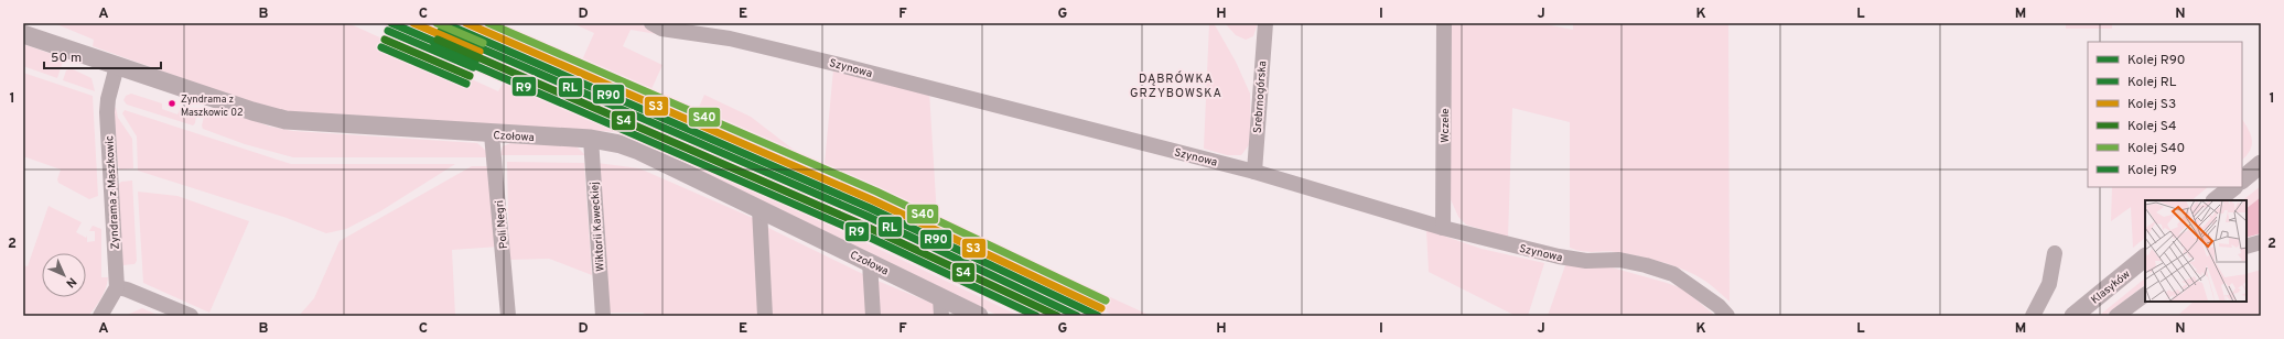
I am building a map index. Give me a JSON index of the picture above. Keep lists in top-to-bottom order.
{
  "streets": {
    "street": [
      "Szynowa",
      "Srebrnogórska",
      "Wczele",
      "Czołowa",
      "Zyndrama z Maszkowic",
      "Poli Negri",
      "Wiktorii Kaweckiej",
      "Klasyków"
    ]
  },
  "crossings": [
    ["Szynowa", "Srebrnogórska"],
    ["Szynowa", "Wczele"],
    ["Czołowa", "Zyndrama z Maszkowic"],
    ["Czołowa", "Poli Negri"],
    ["Czołowa", "Wiktorii Kaweckiej"]
  ],
  "districts": ["DĄBRÓWKA GRZYBOWSKA"],
  "places": ["Zyndrama z Maszkowic 02"],
  "lines": [
    "rail line R90",
    "rail line S3",
    "rail line S40",
    "rail line RL",
    "rail line S4",
    "rail line R9"
  ],
  "legend": [
    "Kolej R90",
    "Kolej RL",
    "Kolej S3",
    "Kolej S4",
    "Kolej S40",
    "Kolej R9"
  ],
  "scale_bar": "50 m",
  "north": "bottom right",
  "grid": {
    "columns": [
      "A",
      "B",
      "C",
      "D",
      "E",
      "F",
      "G",
      "H",
      "I",
      "J",
      "K",
      "L",
      "M",
      "N"
    ],
    "rows": ["1", "2"]
  }
}
